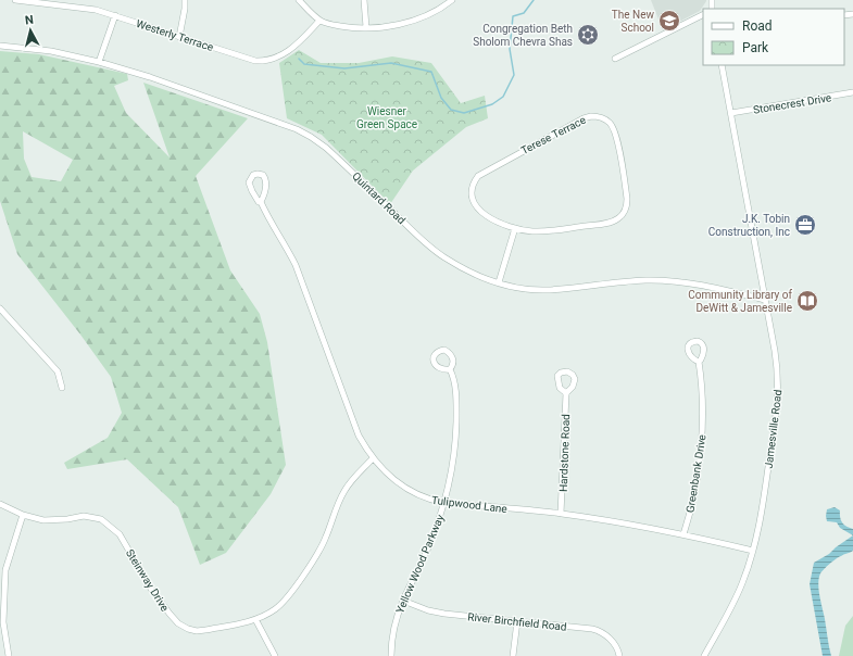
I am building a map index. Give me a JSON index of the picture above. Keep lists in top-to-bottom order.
{
  "streets": {
    "street": [
      "Westerly Terrace",
      "Stonecrest Drive",
      "Terese Terrace",
      "Quintard Road",
      "Jamesville Road",
      "Hardstone Road",
      "Greenbank Drive",
      "Tulipwood Lane",
      "Yellow Wood Parkway",
      "Steinway Drive",
      "River Birchfield Road"
    ]
  },
  "crossings": [
    ["Stonecrest Drive", "Jamesville Road"],
    ["Quintard Road", "Jamesville Road"],
    ["Jamesville Road", "Tulipwood Lane"],
    ["Hardstone Road", "Tulipwood Lane"],
    ["Greenbank Drive", "Tulipwood Lane"],
    ["Tulipwood Lane", "Yellow Wood Parkway"],
    ["Tulipwood Lane", "Steinway Drive"],
    ["Yellow Wood Parkway", "River Birchfield Road"]
  ],
  "parks": ["Wiesner Green Space"],
  "places": {
    "school or university": ["The New School"],
    "synagogue": ["Congregation Beth Sholom Chevra Shas"],
    "office": ["J.K. Tobin Construction, Inc"],
    "library": ["Community Library of DeWitt & Jamesville"]
  },
  "legend": ["Road", "Park"],
  "north": "top"
}
